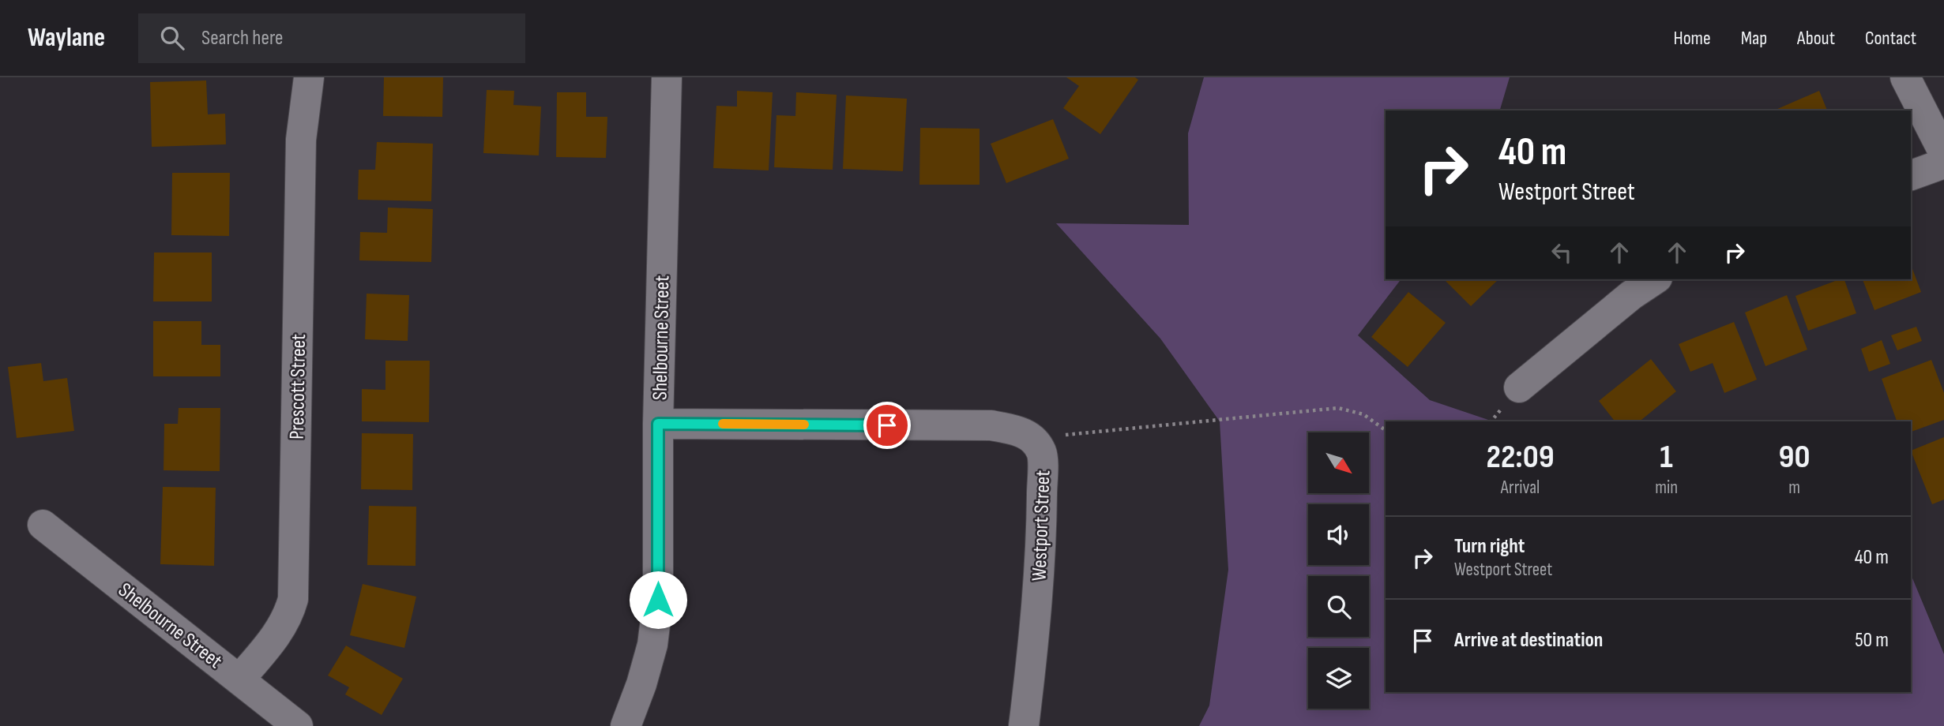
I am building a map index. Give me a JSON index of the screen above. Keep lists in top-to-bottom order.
{
  "streets": {
    "street": ["Shelbourne Street", "Prescott Street", "Westport Street"]
  },
  "crossings": [
    ["Shelbourne Street", "Prescott Street"]
  ],
  "north": "bottom right",
  "page": {
    "header": "Waylane",
    "search": "Search here",
    "nav": [
      "Home",
      "Map",
      "About",
      "Contact"
    ],
    "turn": ["40 m", "Westport Street"],
    "eta": [
      "22:09",
      "Arrival",
      "1",
      "min",
      "90",
      "m"
    ],
    "list": [
      {
        "name": "Turn right",
        "note": "Westport Street",
        "value": "40 m"
      },
      {
        "name": "Arrive at destination",
        "value": "50 m"
      }
    ]
  }
}
